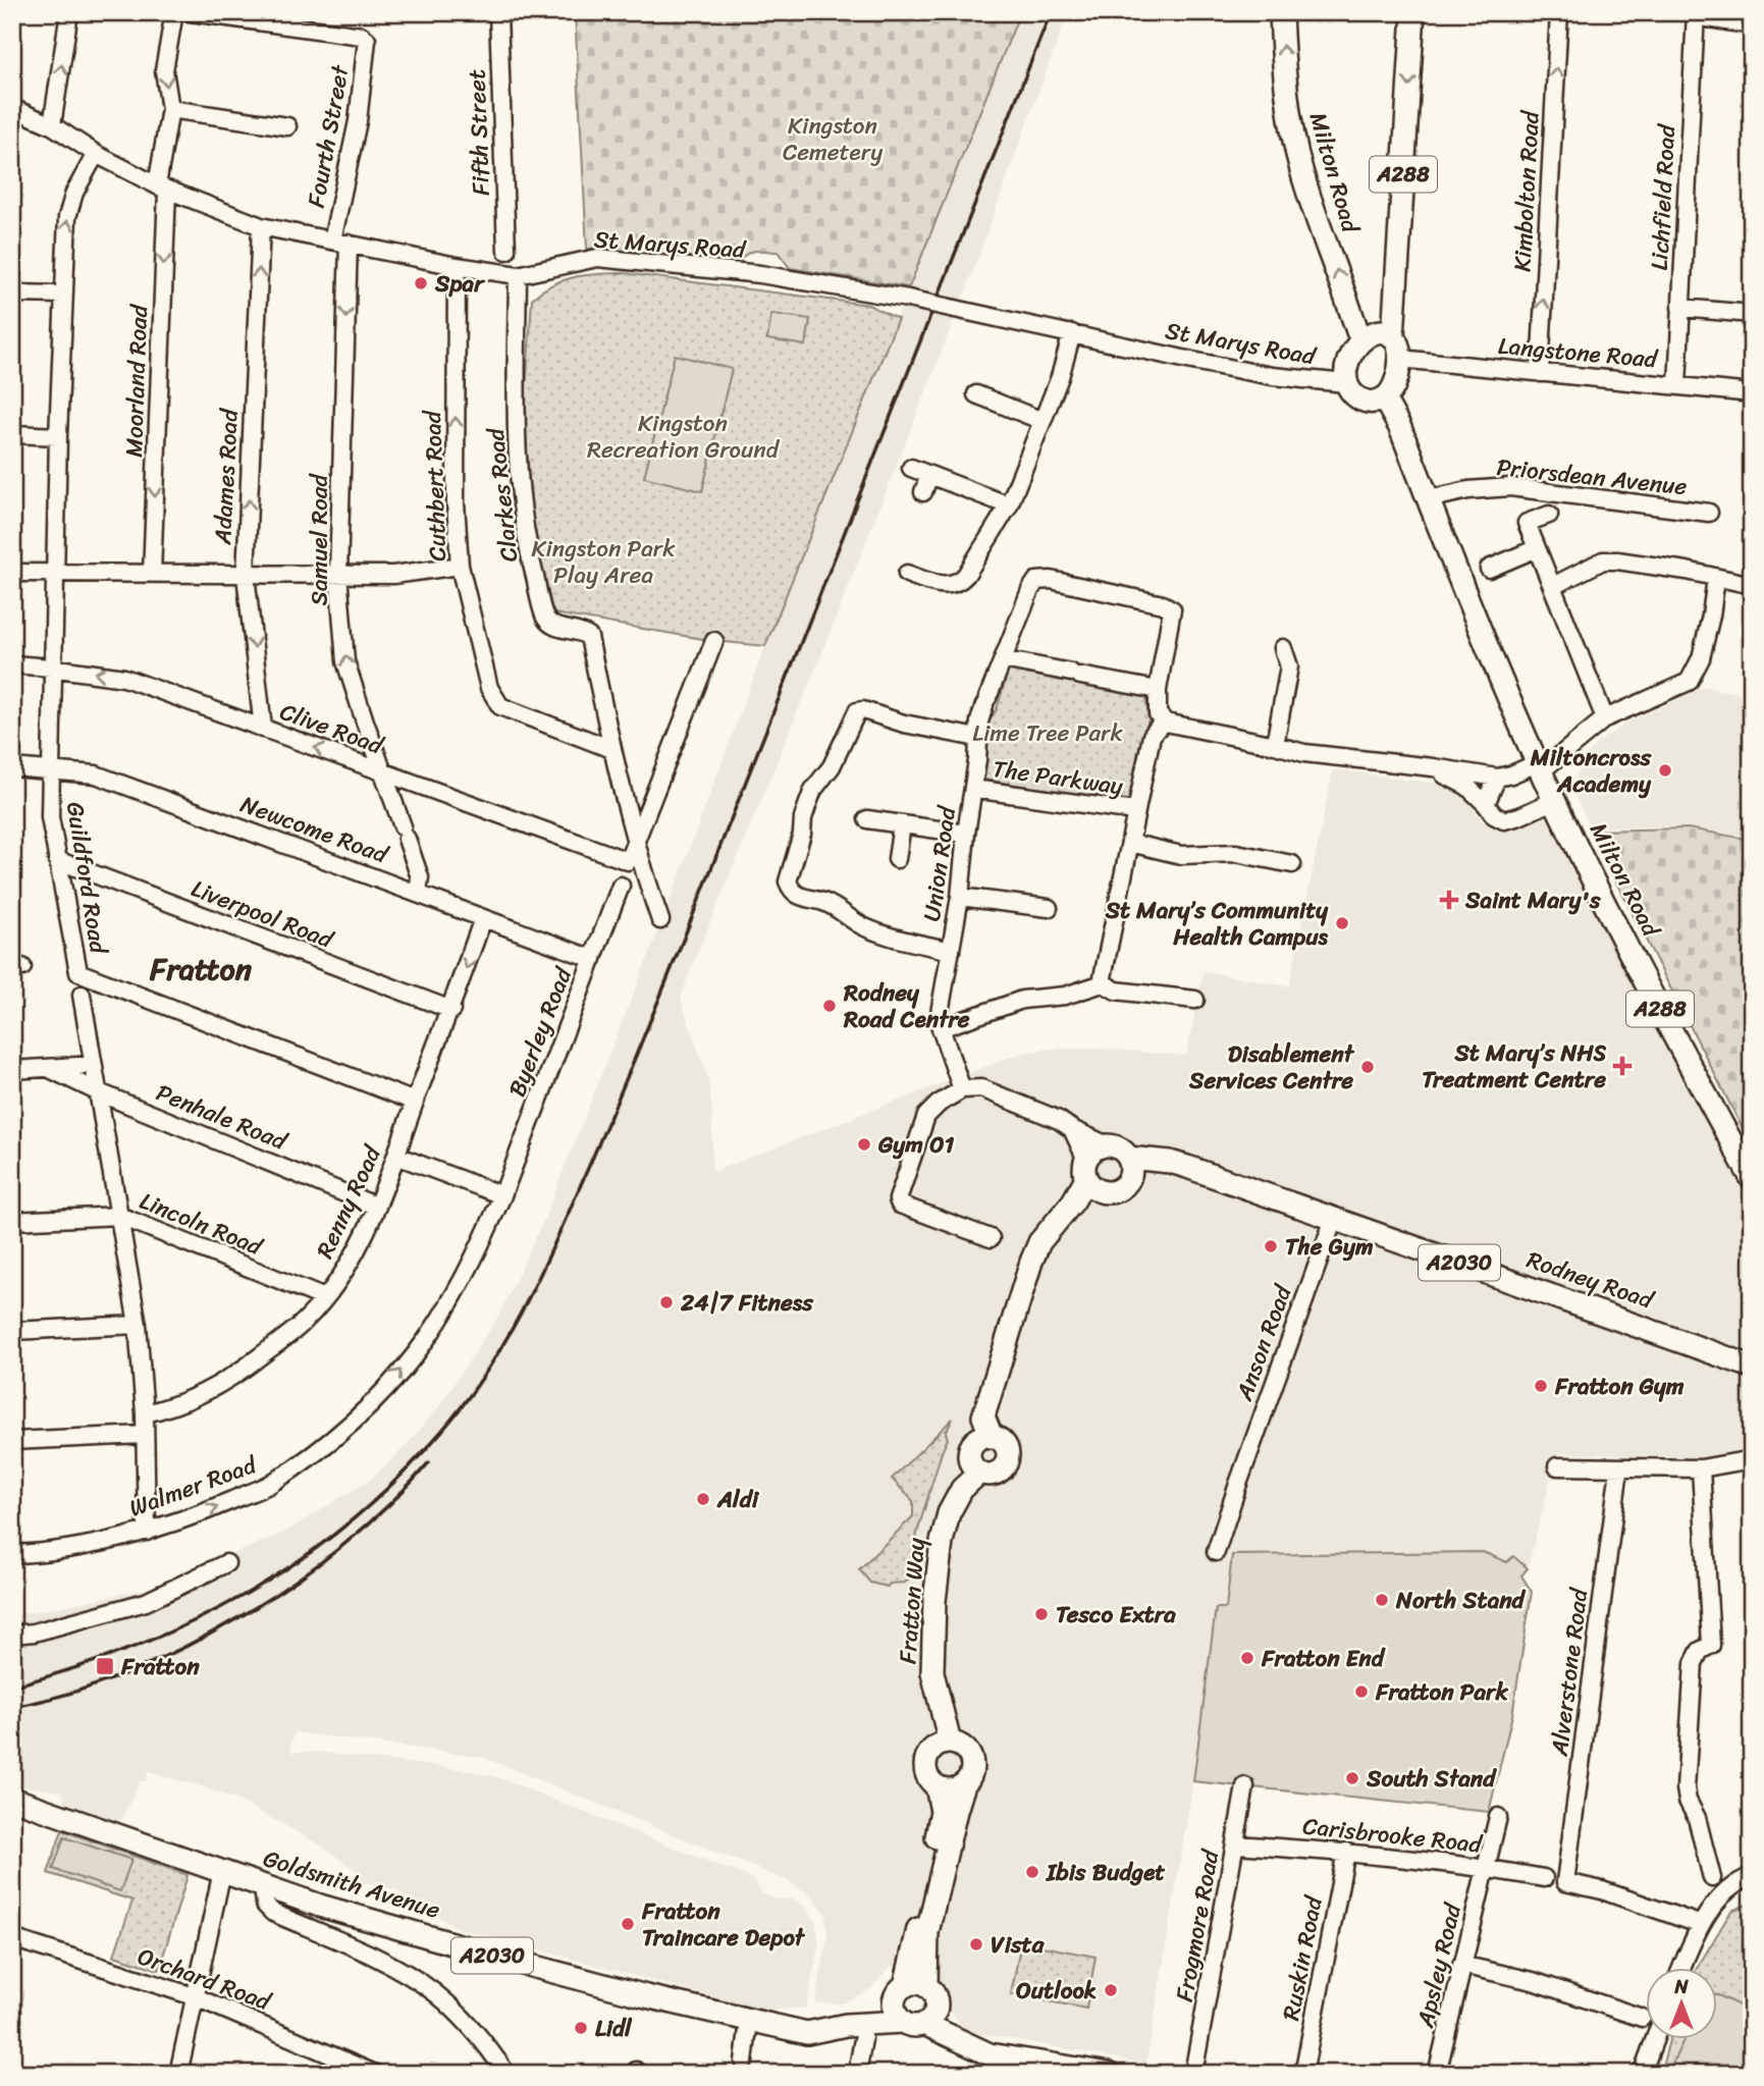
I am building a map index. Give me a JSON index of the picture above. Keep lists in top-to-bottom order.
{
  "streets": {
    "main road": [
      "Milton Road",
      "A288",
      "A2030",
      "Rodney Road",
      "Fratton Way",
      "Goldsmith Avenue"
    ],
    "street": [
      "Fifth Street",
      "Fourth Street",
      "Kimbolton Road",
      "Lichfield Road",
      "St Marys Road",
      "Langstone Road",
      "Moorland Road",
      "Adames Road",
      "Priorsdean Avenue",
      "Cuthbert Road",
      "Clarkes Road",
      "Samuel Road",
      "Clive Road",
      "The Parkway",
      "Newcome Road",
      "Union Road",
      "Guildford Road",
      "Liverpool Road",
      "Byerley Road",
      "Penhale Road",
      "Renny Road",
      "Lincoln Road",
      "Anson Road",
      "Walmer Road",
      "Alverstone Road",
      "Carisbrooke Road",
      "Frogmore Road",
      "Ruskin Road",
      "Apsley Road",
      "Orchard Road"
    ]
  },
  "crossings": [
    ["Fourth Street", "St Marys Road"],
    ["Fourth Street", "Samuel Road"],
    ["Milton Road", "A288"],
    ["Milton Road", "St Marys Road"],
    ["Milton Road", "Langstone Road"],
    ["Milton Road", "Priorsdean Avenue"],
    ["A288", "St Marys Road"],
    ["A288", "Langstone Road"],
    ["Kimbolton Road", "Langstone Road"],
    ["Lichfield Road", "Langstone Road"],
    ["St Marys Road", "Langstone Road"],
    ["St Marys Road", "Moorland Road"],
    ["St Marys Road", "Adames Road"],
    ["St Marys Road", "Cuthbert Road"],
    ["St Marys Road", "Clarkes Road"],
    ["St Marys Road", "Samuel Road"],
    ["St Marys Road", "Guildford Road"],
    ["Adames Road", "Clive Road"],
    ["Cuthbert Road", "Clarkes Road"],
    ["Clarkes Road", "Clive Road"],
    ["Samuel Road", "Clive Road"],
    ["Samuel Road", "Newcome Road"],
    ["Clive Road", "Guildford Road"],
    ["The Parkway", "Union Road"],
    ["Newcome Road", "Guildford Road"],
    ["Newcome Road", "Byerley Road"],
    ["Newcome Road", "Renny Road"],
    ["Guildford Road", "Liverpool Road"],
    ["Guildford Road", "Renny Road"],
    ["Liverpool Road", "Renny Road"],
    ["Byerley Road", "Walmer Road"],
    ["Penhale Road", "Renny Road"],
    ["Renny Road", "Lincoln Road"],
    ["A2030", "Rodney Road"],
    ["A2030", "Fratton Way"],
    ["Rodney Road", "Anson Road"],
    ["Rodney Road", "Fratton Way"],
    ["Fratton Way", "Goldsmith Avenue"],
    ["Carisbrooke Road", "Frogmore Road"],
    ["Carisbrooke Road", "Ruskin Road"],
    ["Carisbrooke Road", "Apsley Road"]
  ],
  "one_way": [
    "Kimbolton Road",
    "Moorland Road",
    "Cuthbert Road",
    "Walmer Road"
  ],
  "districts": ["Fratton"],
  "parks": [
    "Kingston Cemetery",
    "Kingston Recreation Ground",
    "Kingston Park Play Area",
    "Lime Tree Park"
  ],
  "places": {
    "other": [
      "Spar",
      "Miltoncross Academy",
      "St Mary’s Community Health Campus",
      "Rodney Road Centre",
      "Disablement Services Centre",
      "Gym 01",
      "The Gym",
      "24|7 Fitness",
      "Fratton Gym",
      "Aldi",
      "North Stand",
      "Tesco Extra",
      "Fratton End",
      "Fratton Park",
      "South Stand",
      "Ibis Budget",
      "Fratton Traincare Depot",
      "Vista",
      "Outlook",
      "Lidl"
    ],
    "health": ["Saint Mary's", "St Mary’s NHS Treatment Centre"],
    "transit": ["Fratton"]
  },
  "north": "top"
}
